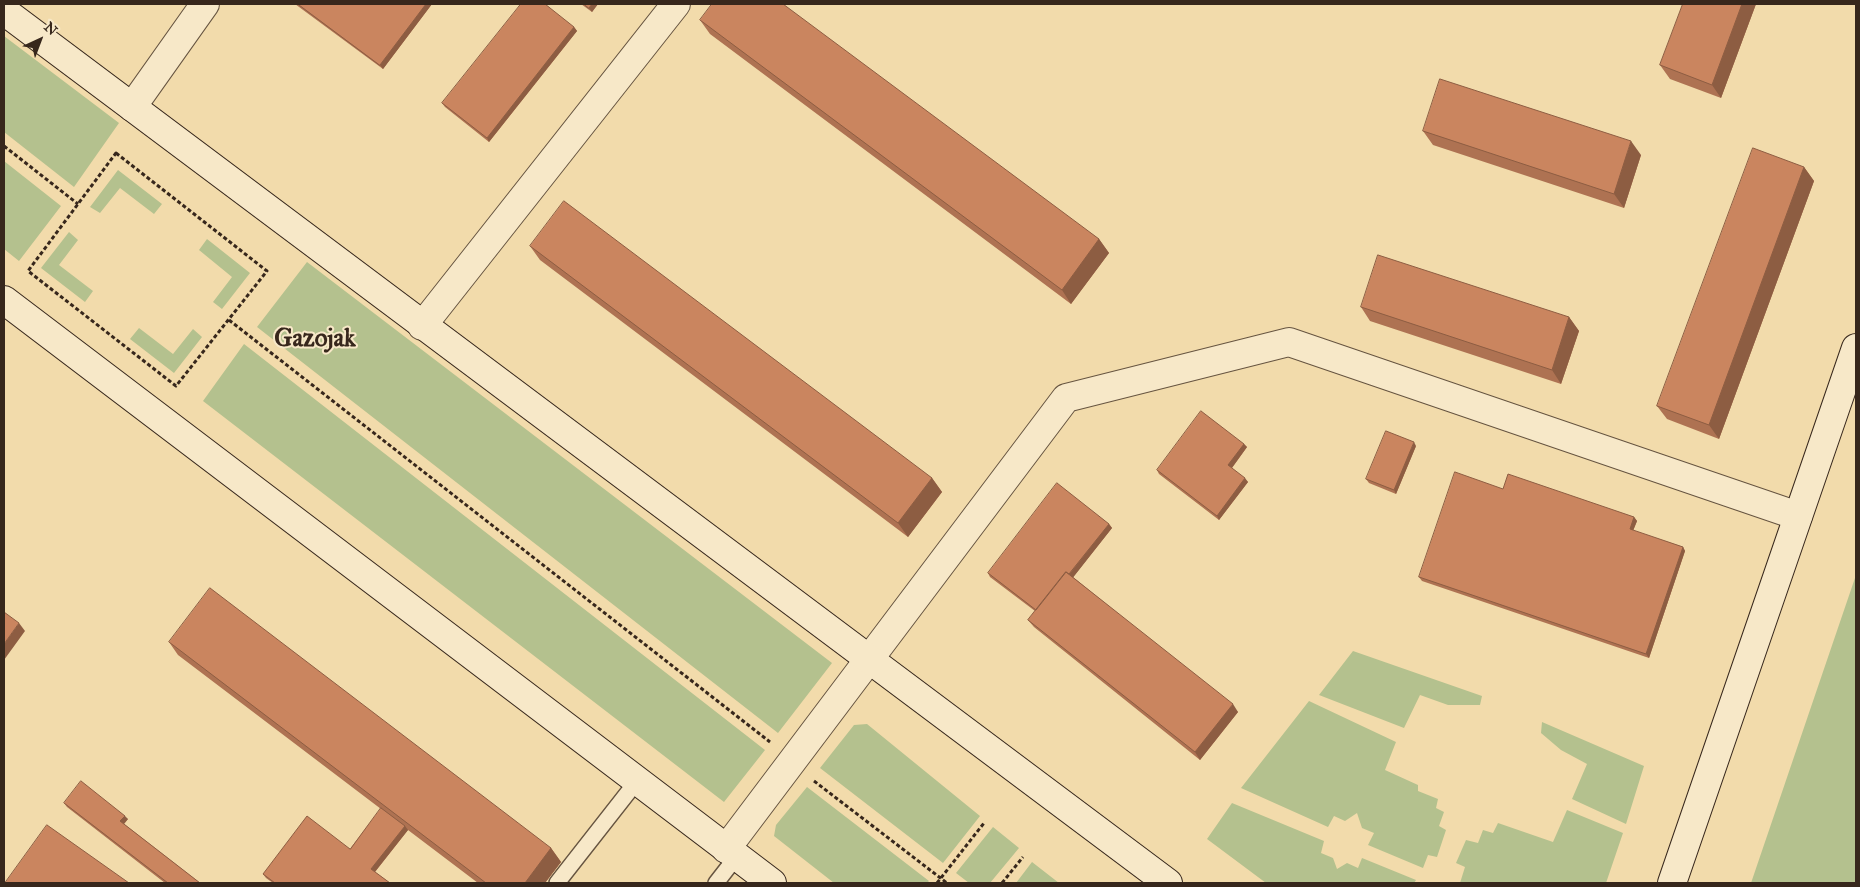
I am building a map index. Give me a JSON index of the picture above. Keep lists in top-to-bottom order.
{
  "districts": ["Gazojak"],
  "north": "top right"
}
